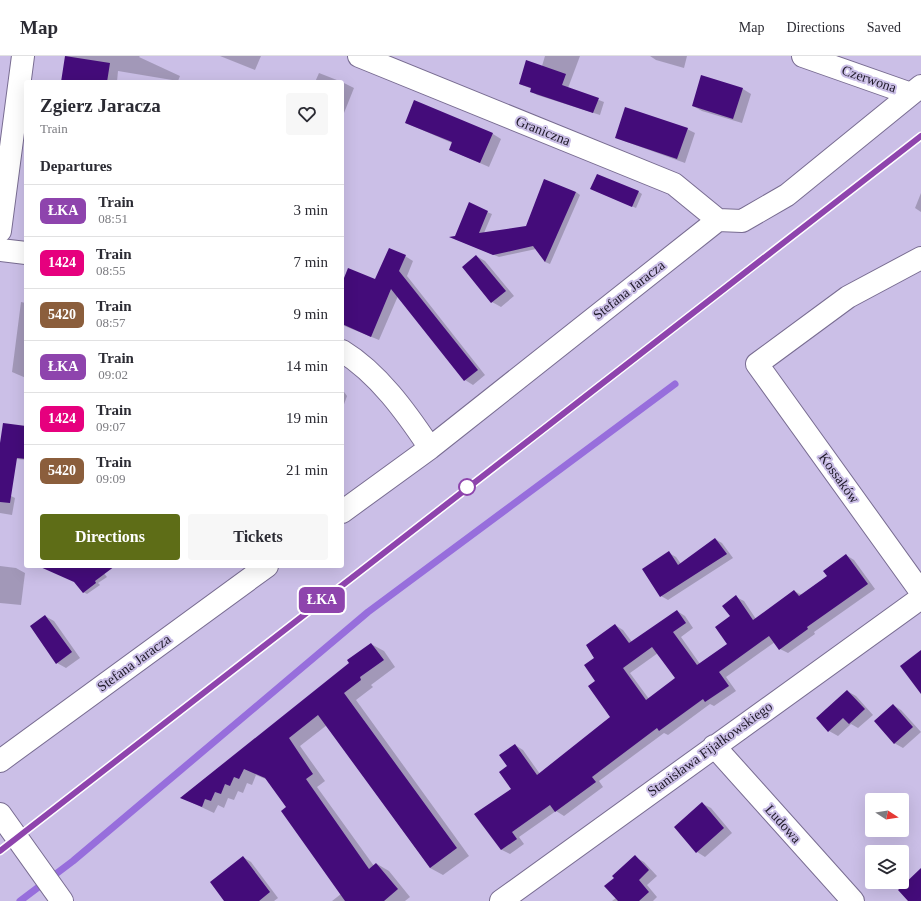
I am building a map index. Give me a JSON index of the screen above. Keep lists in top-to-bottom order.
{
  "streets": {
    "street": [
      "Czerwona",
      "Graniczna",
      "Stefana Jaracza",
      "Kossaków",
      "Stanisława Fijałkowskiego",
      "Ludowa"
    ]
  },
  "crossings": [
    ["Graniczna", "Stefana Jaracza"],
    ["Stanisława Fijałkowskiego", "Ludowa"]
  ],
  "north": "right",
  "page": {
    "header": "Map",
    "nav": ["Map", "Directions", "Saved"],
    "on_map": "ŁKA",
    "heading": [
      ["Zgierz Jaracza", "Train"],
      "Departures"
    ],
    "list": [
      {
        "mark": "ŁKA",
        "name": "Train",
        "note": "08:51",
        "value": "3 min"
      },
      {
        "mark": "1424",
        "name": "Train",
        "note": "08:55",
        "value": "7 min"
      },
      {
        "mark": "5420",
        "name": "Train",
        "note": "08:57",
        "value": "9 min"
      },
      {
        "mark": "ŁKA",
        "name": "Train",
        "note": "09:02",
        "value": "14 min"
      },
      {
        "mark": "1424",
        "name": "Train",
        "note": "09:07",
        "value": "19 min"
      },
      {
        "mark": "5420",
        "name": "Train",
        "note": "09:09",
        "value": "21 min"
      }
    ],
    "buttons": ["Directions", "Tickets"]
  }
}
